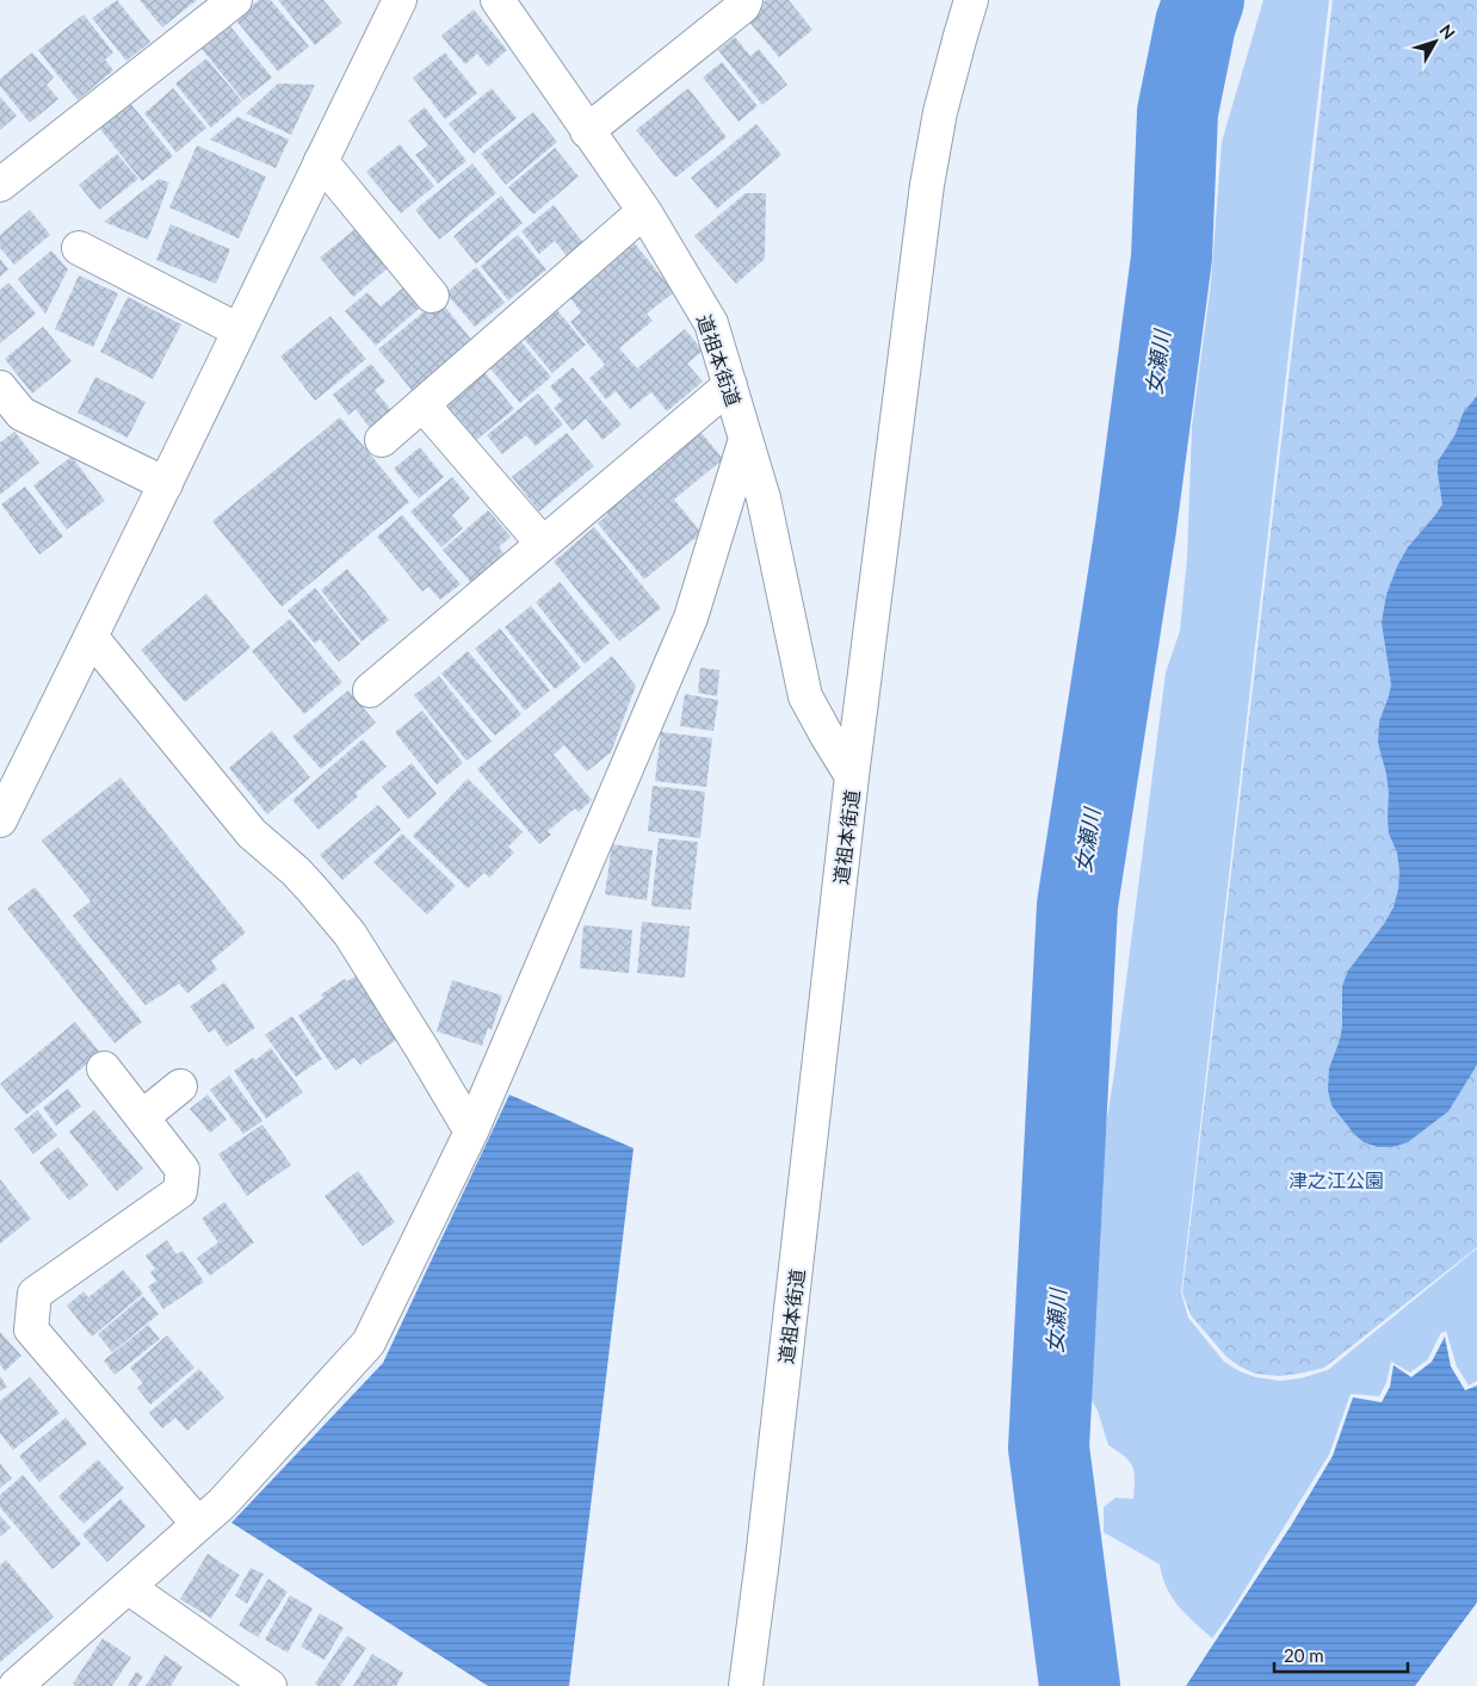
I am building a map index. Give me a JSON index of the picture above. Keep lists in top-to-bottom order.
{
  "streets": {
    "street": ["道祖本街道"]
  },
  "water": ["女瀬川"],
  "parks": ["津之江公園"],
  "scale_bar": "20 m",
  "north": "top right"
}
